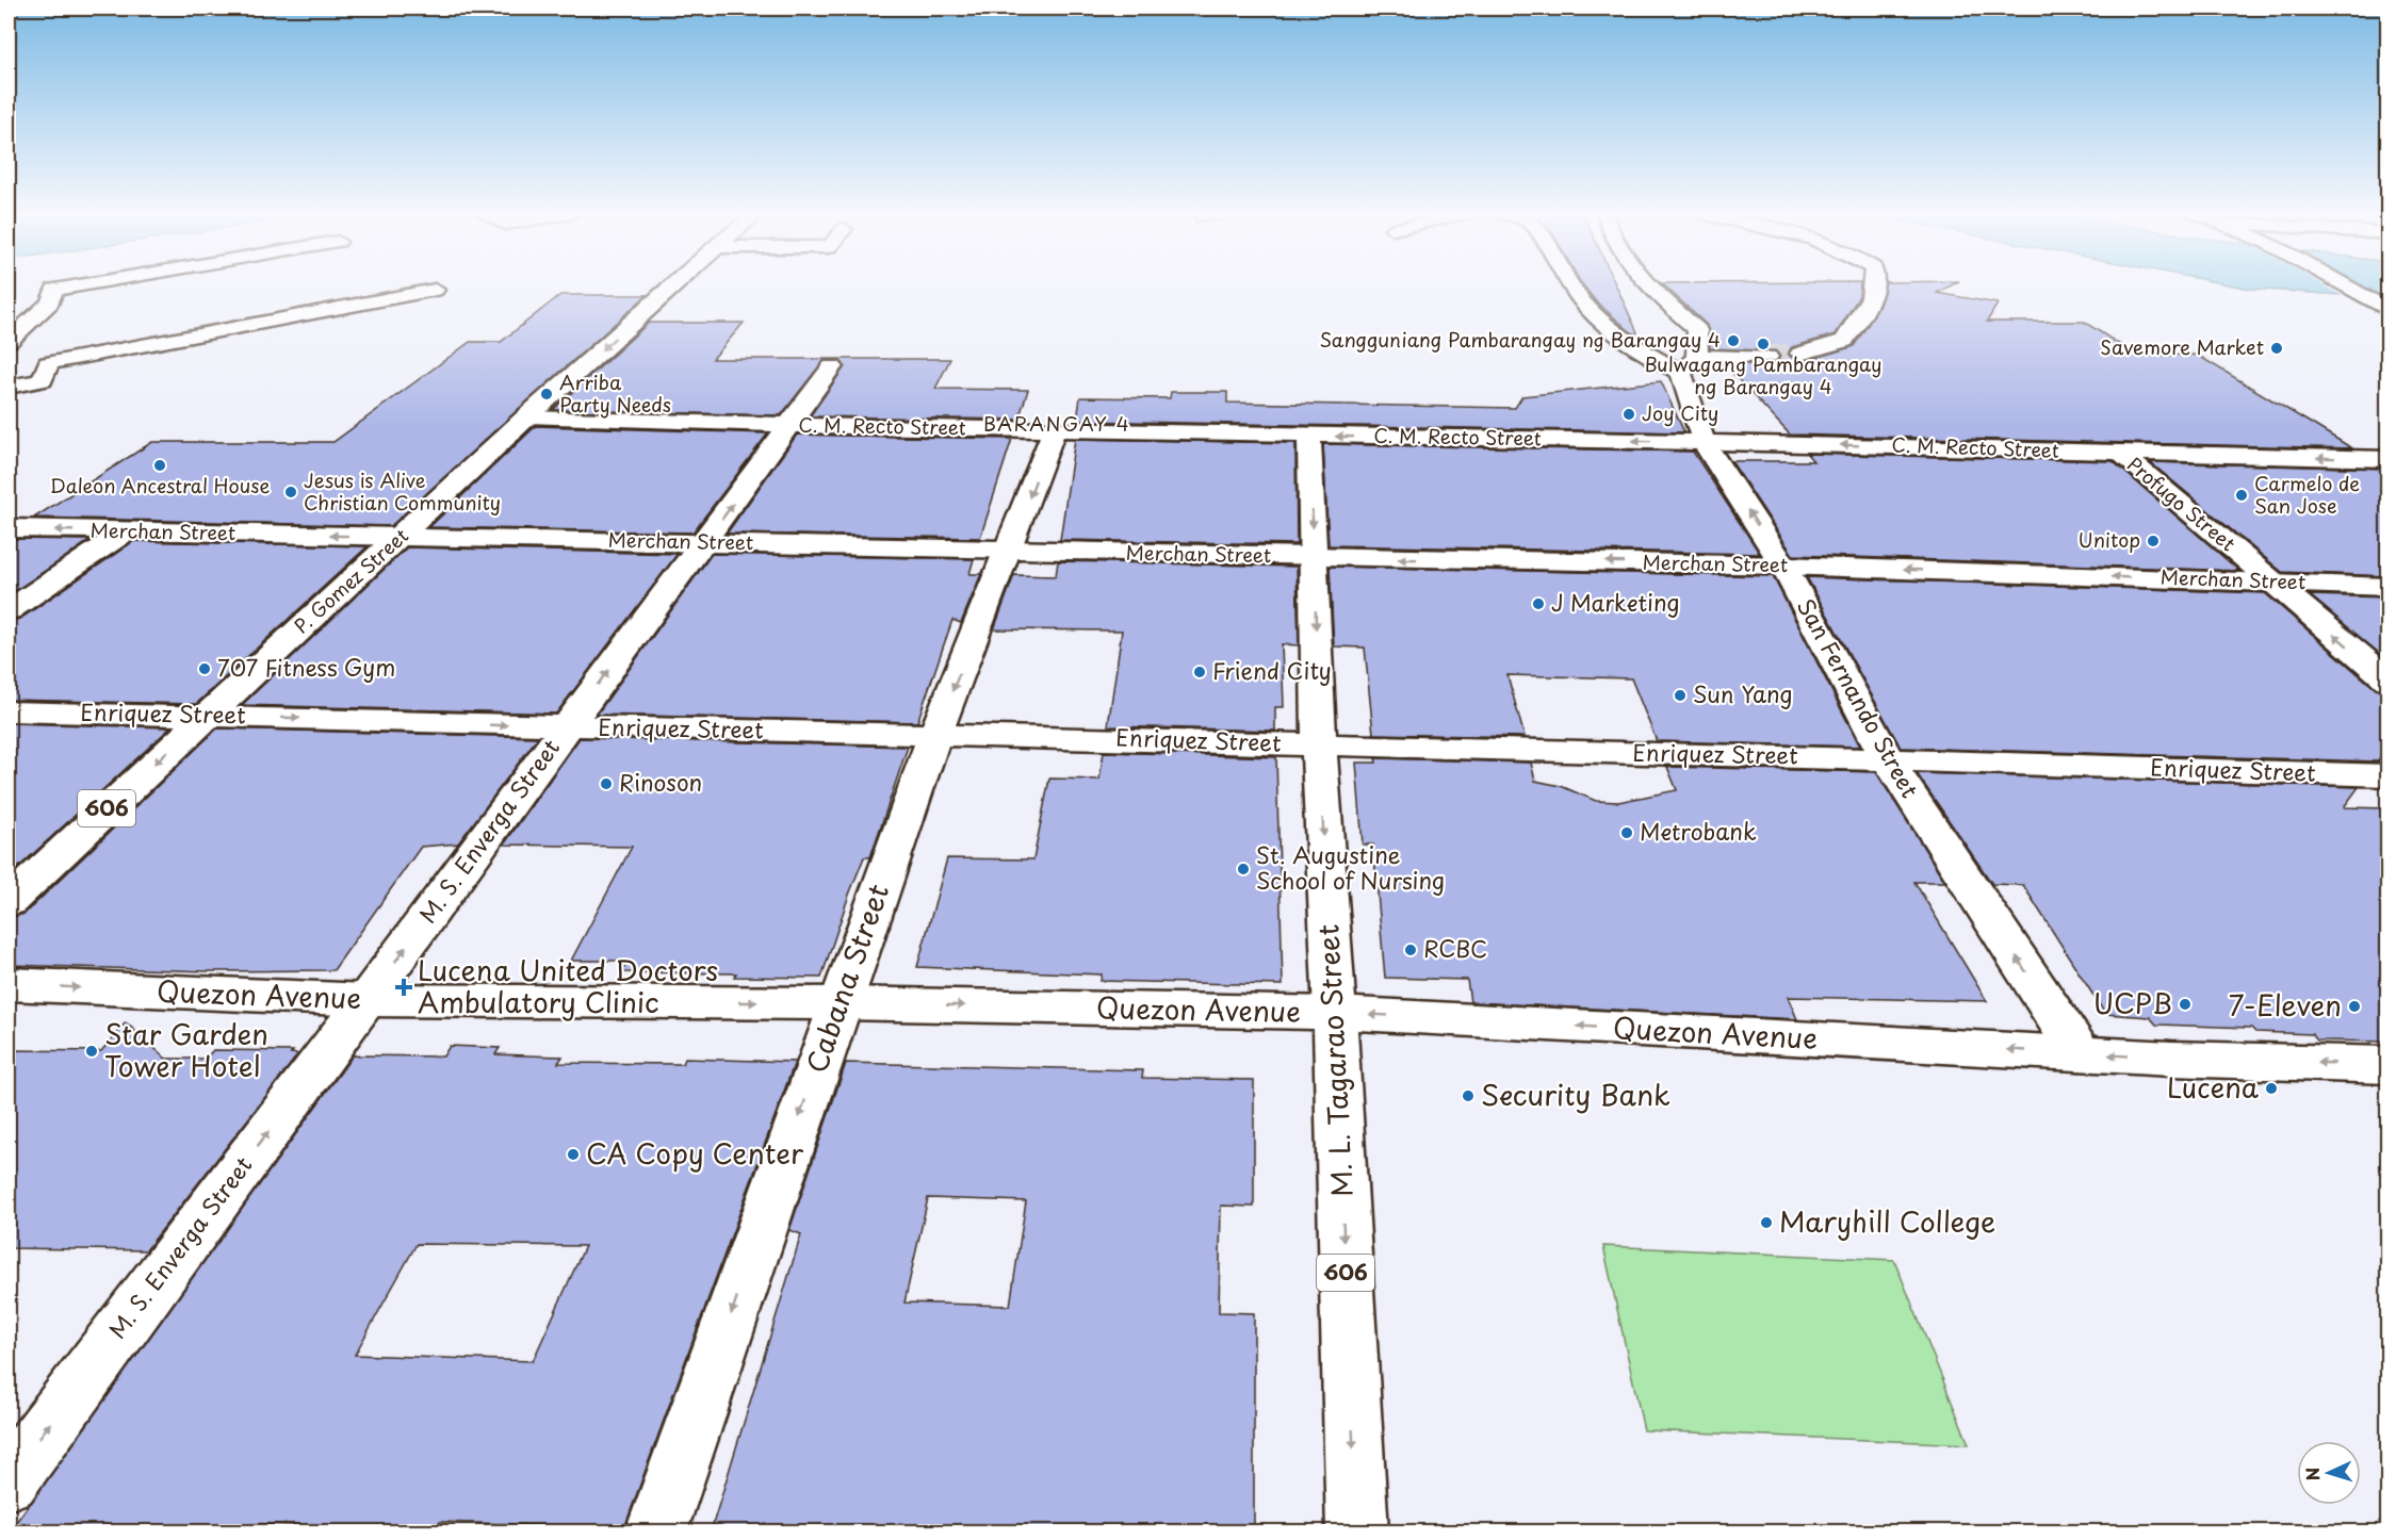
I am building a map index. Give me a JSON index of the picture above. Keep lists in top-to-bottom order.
{
  "streets": {
    "street": [
      "C. M. Recto Street",
      "Profugo Street",
      "Merchan Street",
      "P. Gomez Street",
      "San Fernando Street",
      "Enriquez Street",
      "606",
      "M. S. Enverga Street",
      "Cabana Street",
      "Quezon Avenue",
      "M. L. Tagarao Street"
    ]
  },
  "crossings": [
    ["C. M. Recto Street", "Profugo Street"],
    ["C. M. Recto Street", "P. Gomez Street"],
    ["C. M. Recto Street", "San Fernando Street"],
    ["C. M. Recto Street", "M. S. Enverga Street"],
    ["C. M. Recto Street", "Cabana Street"],
    ["C. M. Recto Street", "M. L. Tagarao Street"],
    ["Profugo Street", "Merchan Street"],
    ["Merchan Street", "P. Gomez Street"],
    ["Merchan Street", "San Fernando Street"],
    ["Merchan Street", "M. S. Enverga Street"],
    ["Merchan Street", "Cabana Street"],
    ["Merchan Street", "M. L. Tagarao Street"],
    ["P. Gomez Street", "Enriquez Street"],
    ["San Fernando Street", "Enriquez Street"],
    ["San Fernando Street", "Quezon Avenue"],
    ["Enriquez Street", "M. S. Enverga Street"],
    ["Enriquez Street", "Cabana Street"],
    ["Enriquez Street", "M. L. Tagarao Street"],
    ["M. S. Enverga Street", "Quezon Avenue"],
    ["Cabana Street", "Quezon Avenue"],
    ["Quezon Avenue", "M. L. Tagarao Street"]
  ],
  "one_way": [
    "C. M. Recto Street",
    "Profugo Street",
    "P. Gomez Street",
    "San Fernando Street",
    "M. S. Enverga Street",
    "Cabana Street",
    "M. L. Tagarao Street"
  ],
  "districts": ["BARANGAY 4"],
  "places": {
    "other": [
      "Sangguniang Pambarangay ng Barangay 4",
      "Bulwagang Pambarangay ng Barangay 4",
      "Savemore Market",
      "Arriba Party Needs",
      "Joy City",
      "Daleon Ancestral House",
      "Jesus is Alive Christian Community",
      "Carmelo de San Jose",
      "Unitop",
      "J Marketing",
      "707 Fitness Gym",
      "Friend City",
      "Sun Yang",
      "Rinoson",
      "Metrobank",
      "St. Augustine School of Nursing",
      "RCBC",
      "UCPB",
      "7-Eleven",
      "Star Garden Tower Hotel",
      "Lucena",
      "Security Bank",
      "CA Copy Center",
      "Maryhill College"
    ],
    "health": ["Lucena United Doctors Ambulatory Clinic"]
  },
  "north": "left"
}
